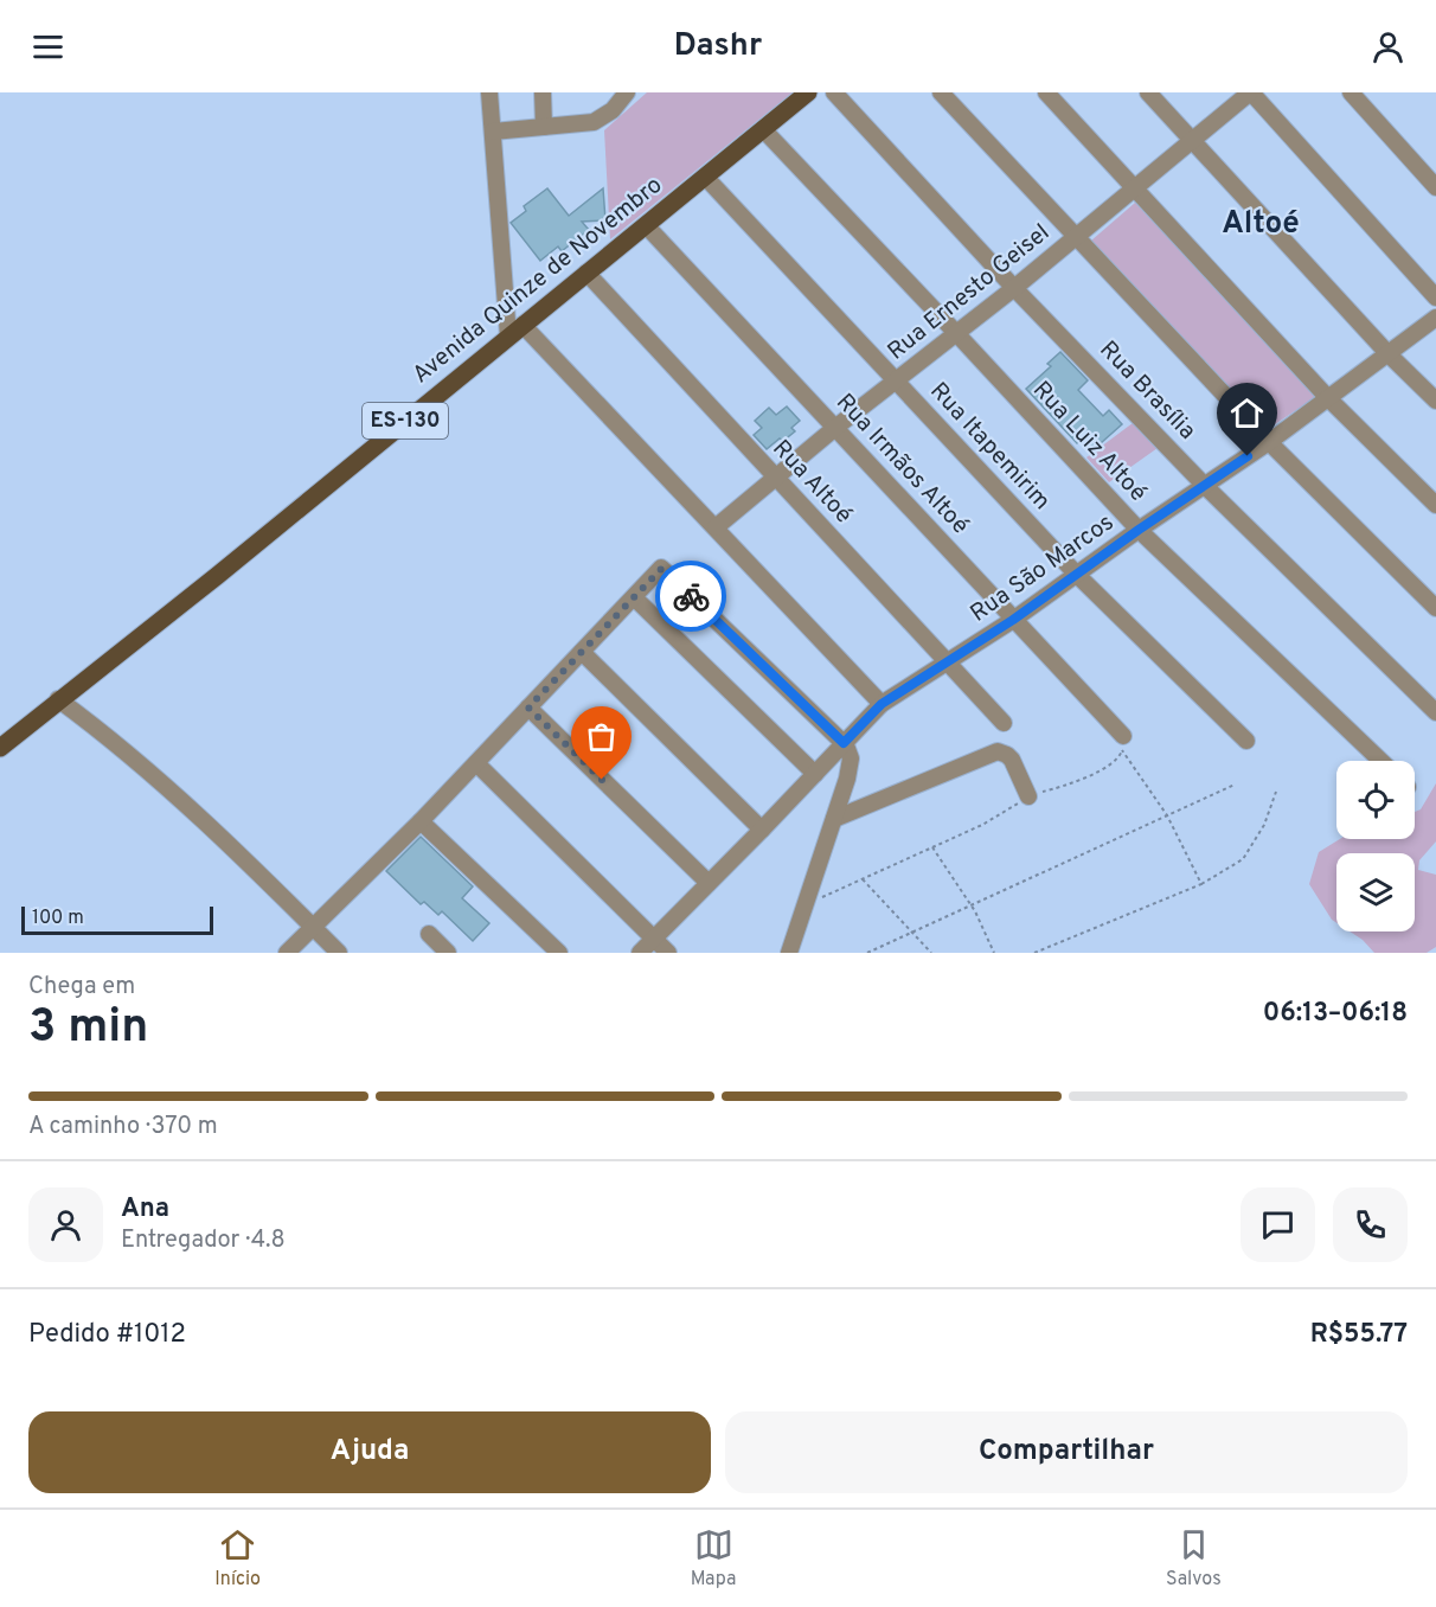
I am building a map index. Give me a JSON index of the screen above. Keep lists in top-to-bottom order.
{
  "streets": {
    "main road": ["Avenida Quinze de Novembro", "ES-130"],
    "street": [
      "Rua Ernesto Geisel",
      "Rua Brasília",
      "Rua Luiz Altoé",
      "Rua Itapemirim",
      "Rua Irmãos Altoé",
      "Rua Altoé",
      "Rua São Marcos"
    ]
  },
  "crossings": [
    ["Avenida Quinze de Novembro", "Rua Luiz Altoé"],
    ["Avenida Quinze de Novembro", "Rua Itapemirim"],
    ["Avenida Quinze de Novembro", "Rua Irmãos Altoé"],
    ["Avenida Quinze de Novembro", "Rua Altoé"],
    ["Rua Ernesto Geisel", "Rua Brasília"],
    ["Rua Ernesto Geisel", "Rua Luiz Altoé"],
    ["Rua Ernesto Geisel", "Rua Itapemirim"],
    ["Rua Ernesto Geisel", "Rua Irmãos Altoé"],
    ["Rua Ernesto Geisel", "Rua Altoé"],
    ["Rua Brasília", "Rua São Marcos"],
    ["Rua Luiz Altoé", "Rua São Marcos"],
    ["Rua Itapemirim", "Rua São Marcos"],
    ["Rua Irmãos Altoé", "Rua São Marcos"],
    ["Rua Altoé", "Rua São Marcos"]
  ],
  "districts": ["Altoé"],
  "scale_bar": "100 m",
  "page": {
    "header": "Dashr",
    "scale": "100 m",
    "heading": ["3 min", "Chega em", "06:13–06:18"],
    "panel": [
      "Ana",
      "Entregador · 4.8",
      "Pedido #1012",
      "R$55.77"
    ],
    "bar": "A caminho · 370 m",
    "buttons": ["Ajuda", "Compartilhar"],
    "tabs": ["Início", "Mapa", "Salvos"]
  }
}
